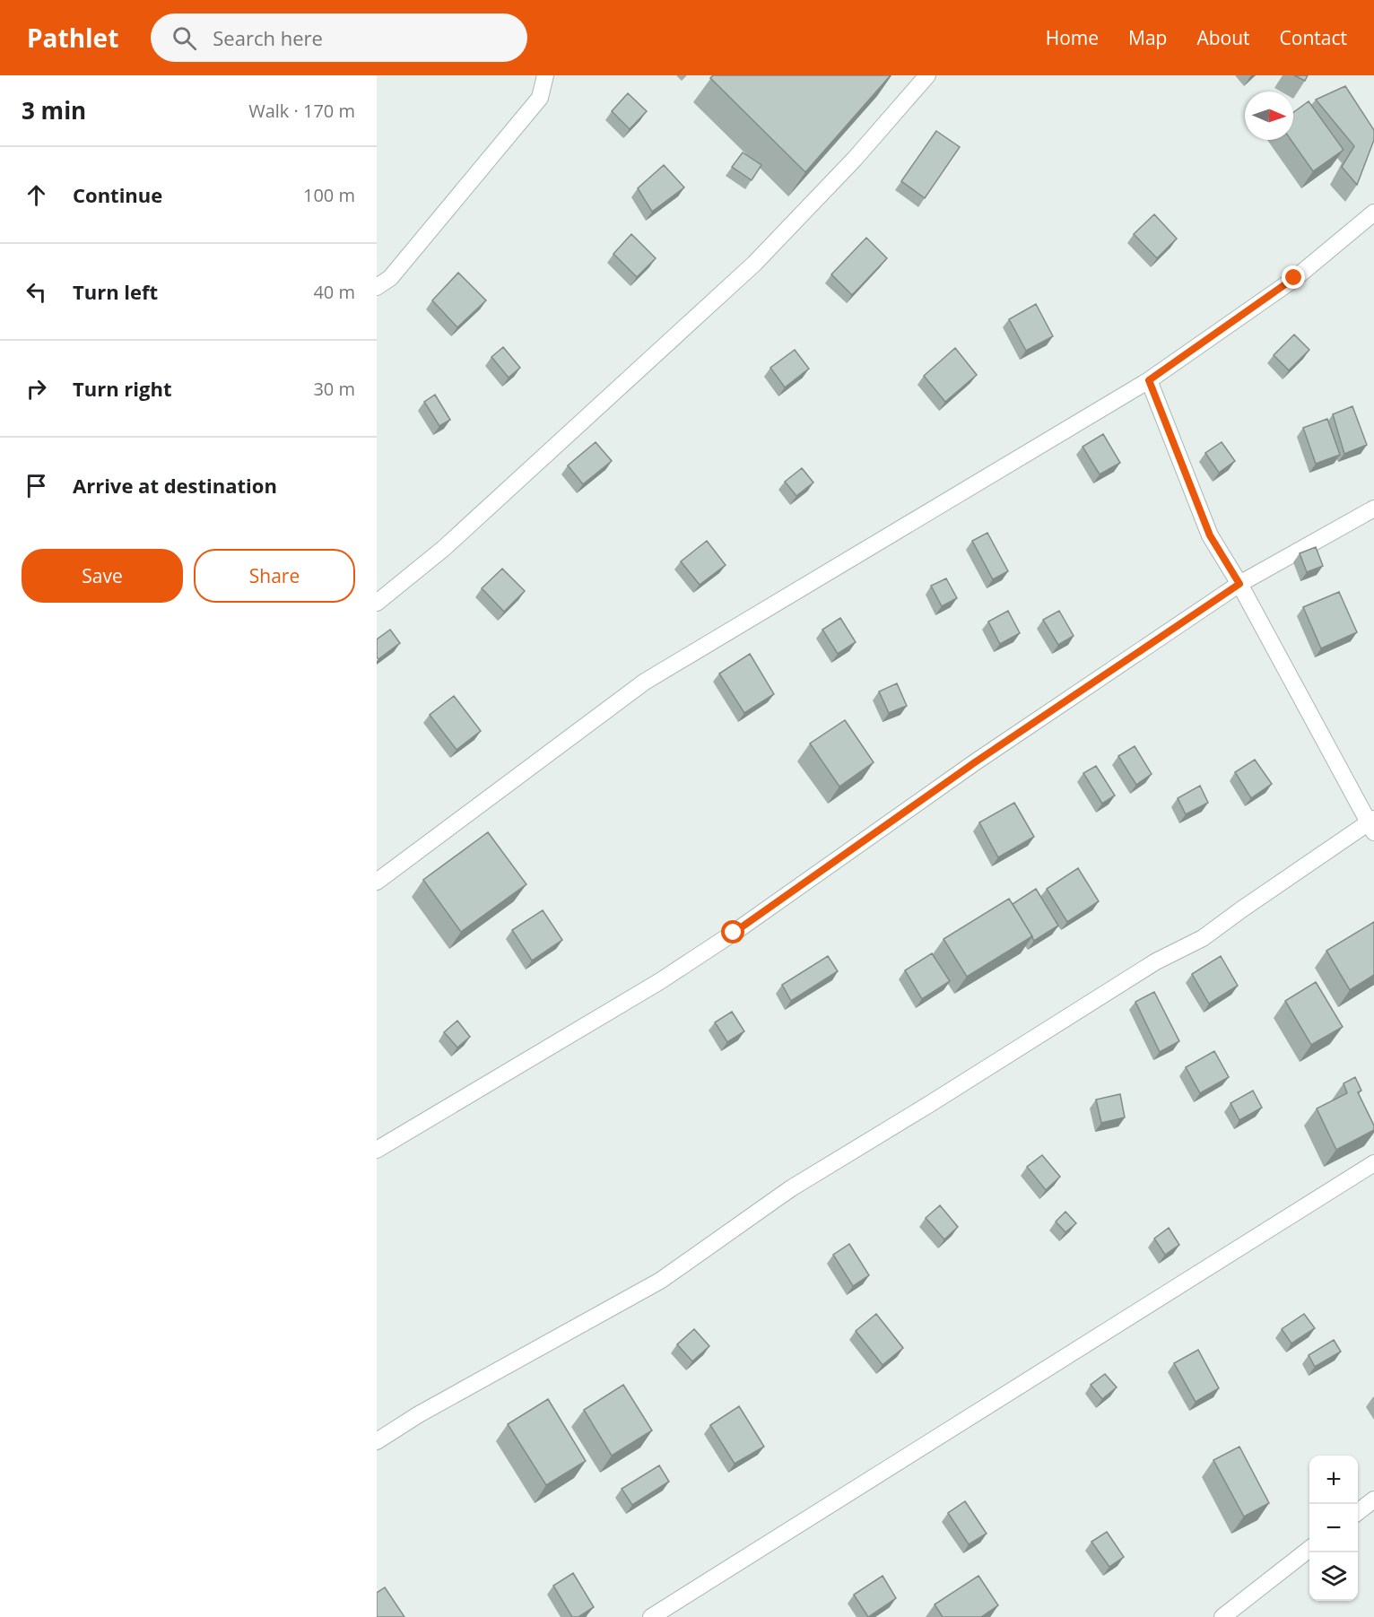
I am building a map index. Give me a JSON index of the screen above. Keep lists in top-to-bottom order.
{
  "north": "right",
  "page": {
    "header": "Pathlet",
    "search": "Search here",
    "nav": [
      "Home",
      "Map",
      "About",
      "Contact"
    ],
    "heading": ["3 min", "Walk · 170 m"],
    "list": [
      ["Continue", "100 m"],
      ["Turn left", "40 m"],
      ["Turn right", "30 m"],
      "Arrive at destination"
    ],
    "buttons": ["Save", "Share"],
    "map_buttons": ["+", "−"]
  }
}
